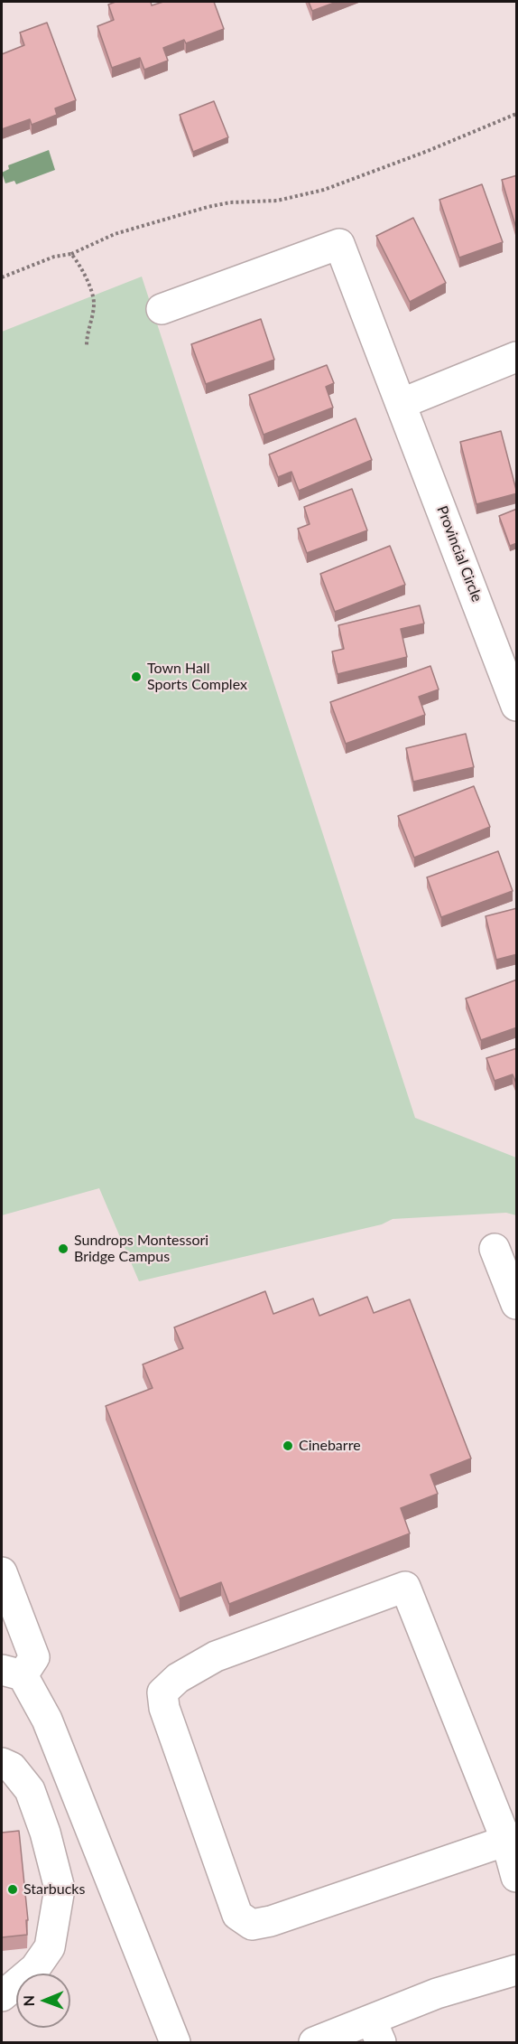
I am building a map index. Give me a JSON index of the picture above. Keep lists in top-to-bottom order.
{
  "streets": {
    "street": ["Provincial Circle"]
  },
  "places": [
    "Town Hall Sports Complex",
    "Sundrops Montessori Bridge Campus",
    "Cinebarre",
    "Starbucks"
  ],
  "north": "left"
}
